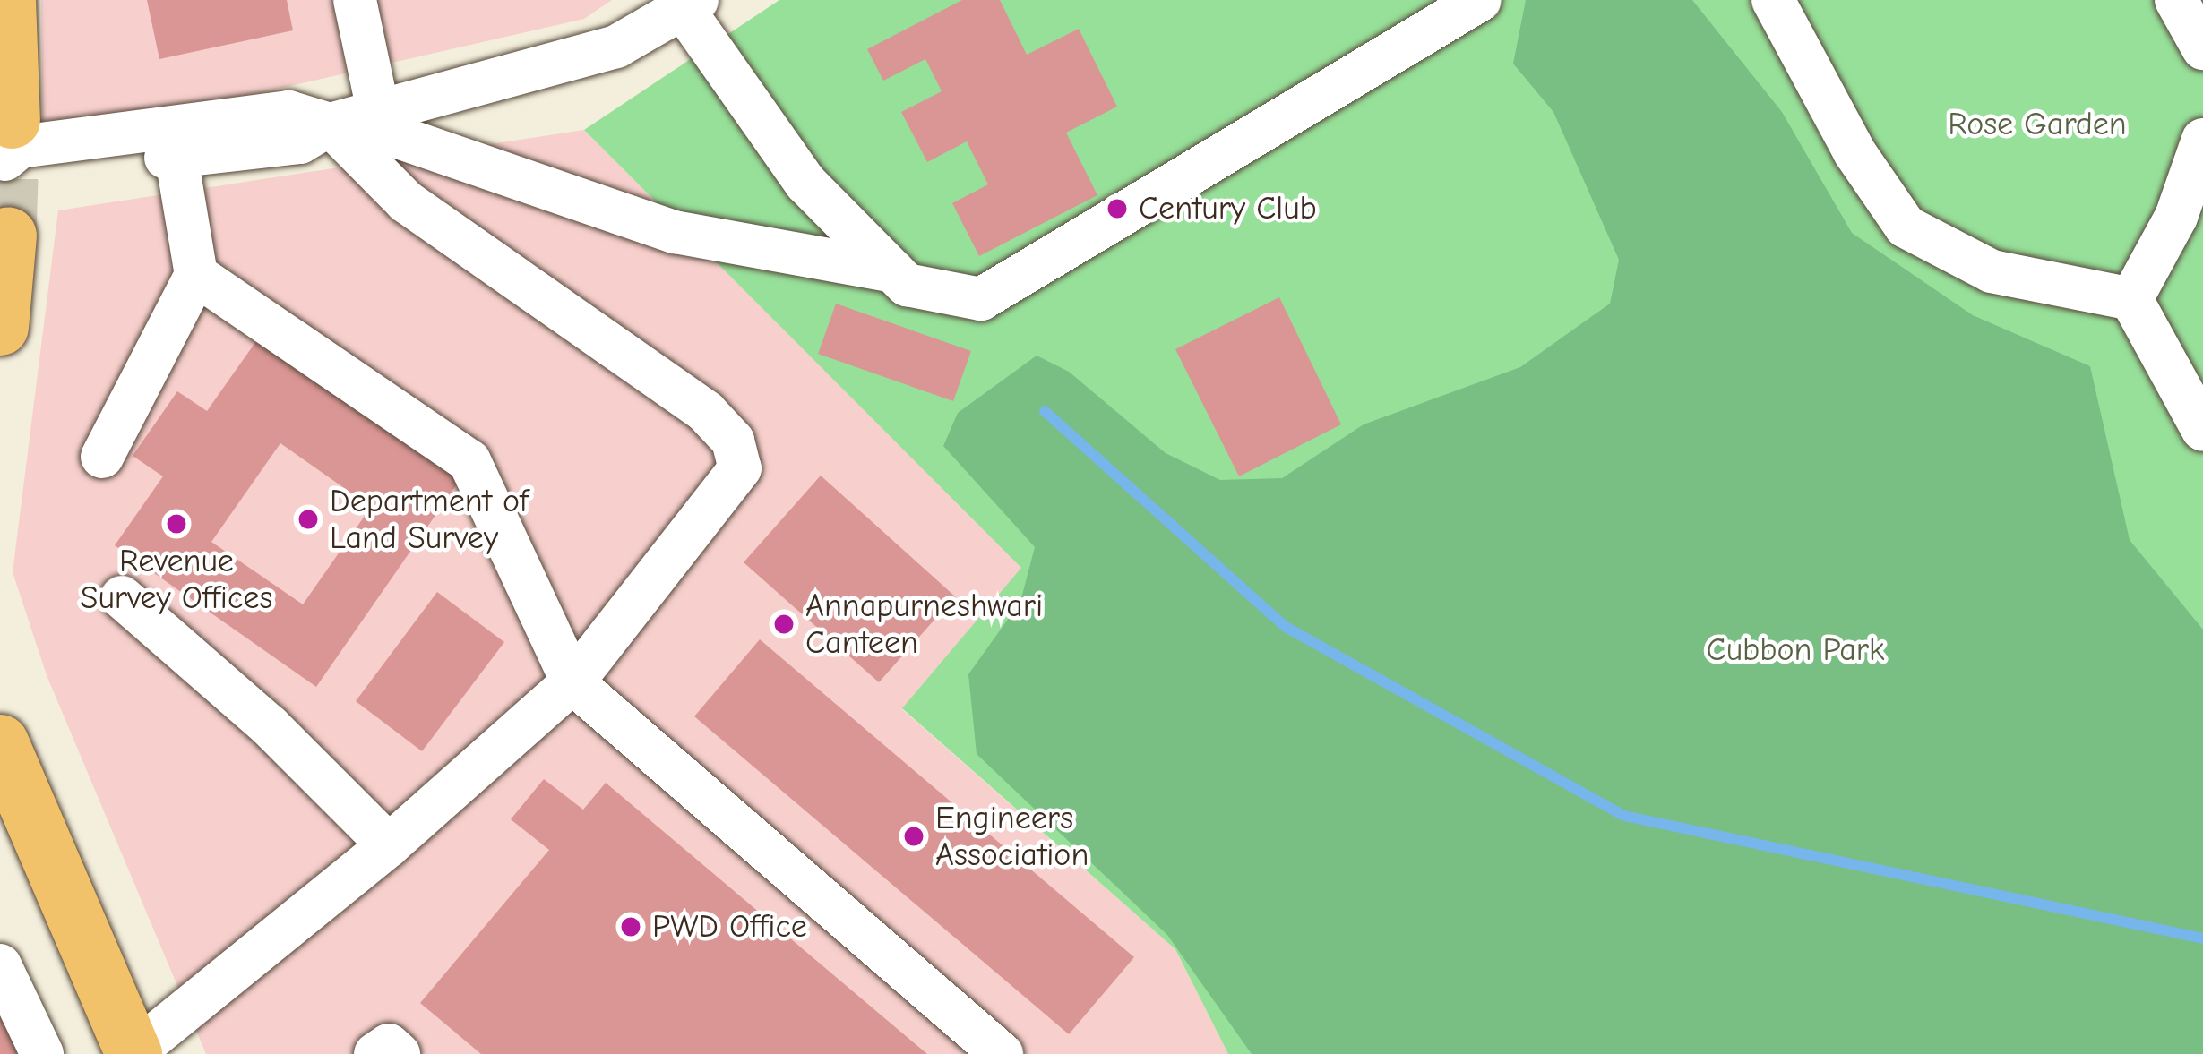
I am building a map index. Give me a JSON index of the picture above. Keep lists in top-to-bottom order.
{
  "parks": ["Rose Garden", "Cubbon Park"],
  "places": [
    "Century Club",
    "Department of Land Survey",
    "Revenue Survey Offices",
    "Annapurneshwari Canteen",
    "Engineers Association",
    "PWD Office"
  ]
}
